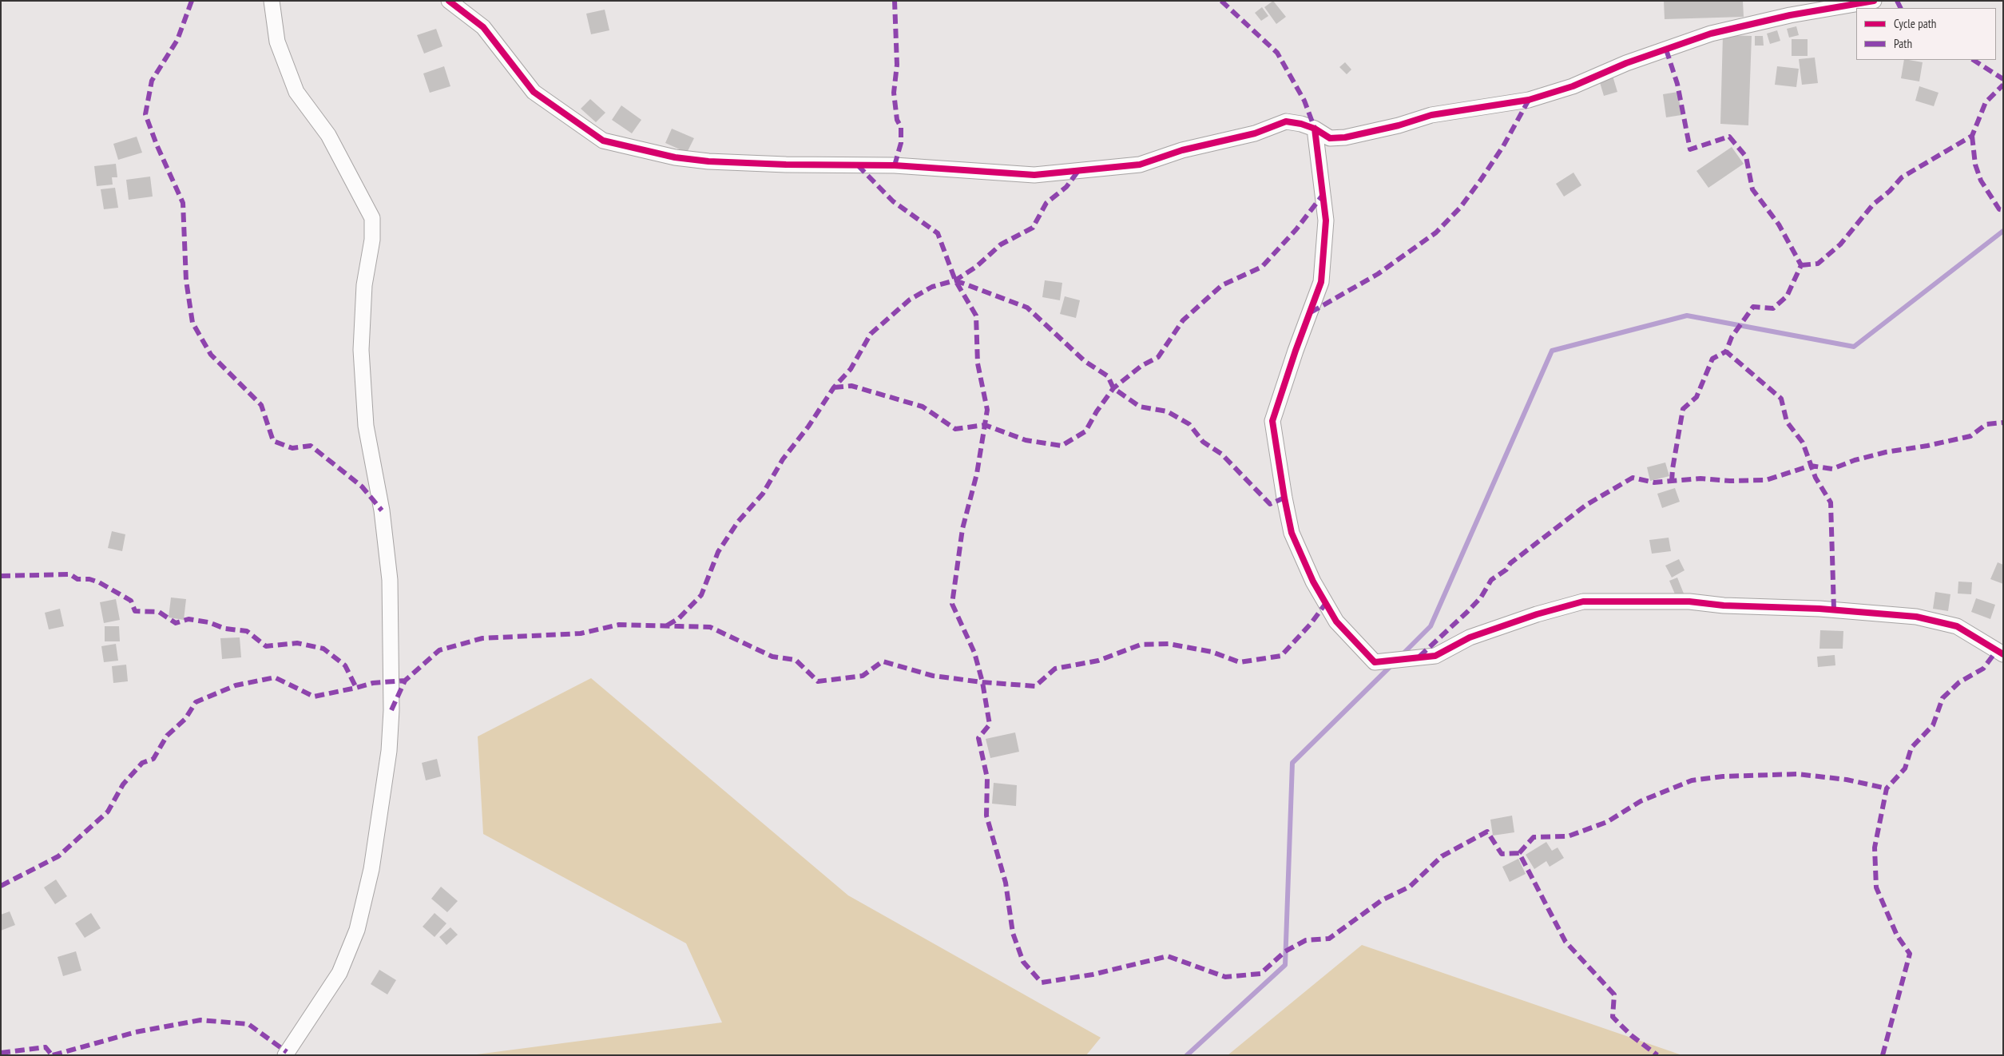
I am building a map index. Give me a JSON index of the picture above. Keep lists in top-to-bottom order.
{
  "legend": ["Cycle path", "Path"]
}
